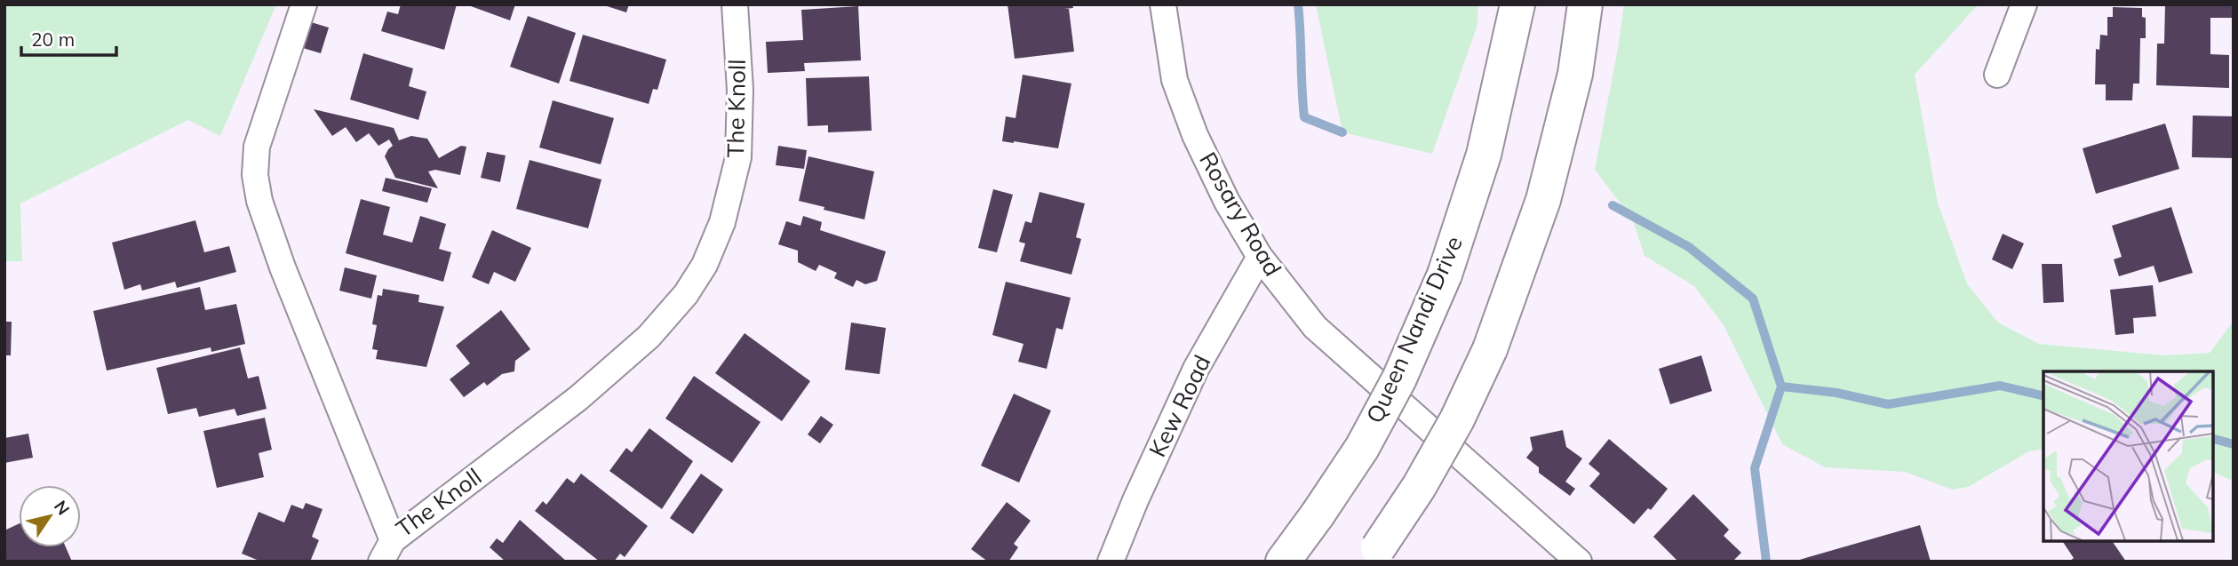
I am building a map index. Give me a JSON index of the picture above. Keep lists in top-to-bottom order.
{
  "streets": {
    "main road": ["Queen Nandi Drive"],
    "street": ["The Knoll", "Rosary Road", "Kew Road"]
  },
  "crossings": [
    ["Rosary Road", "Kew Road"]
  ],
  "scale_bar": "20 m",
  "north": "top right"
}
